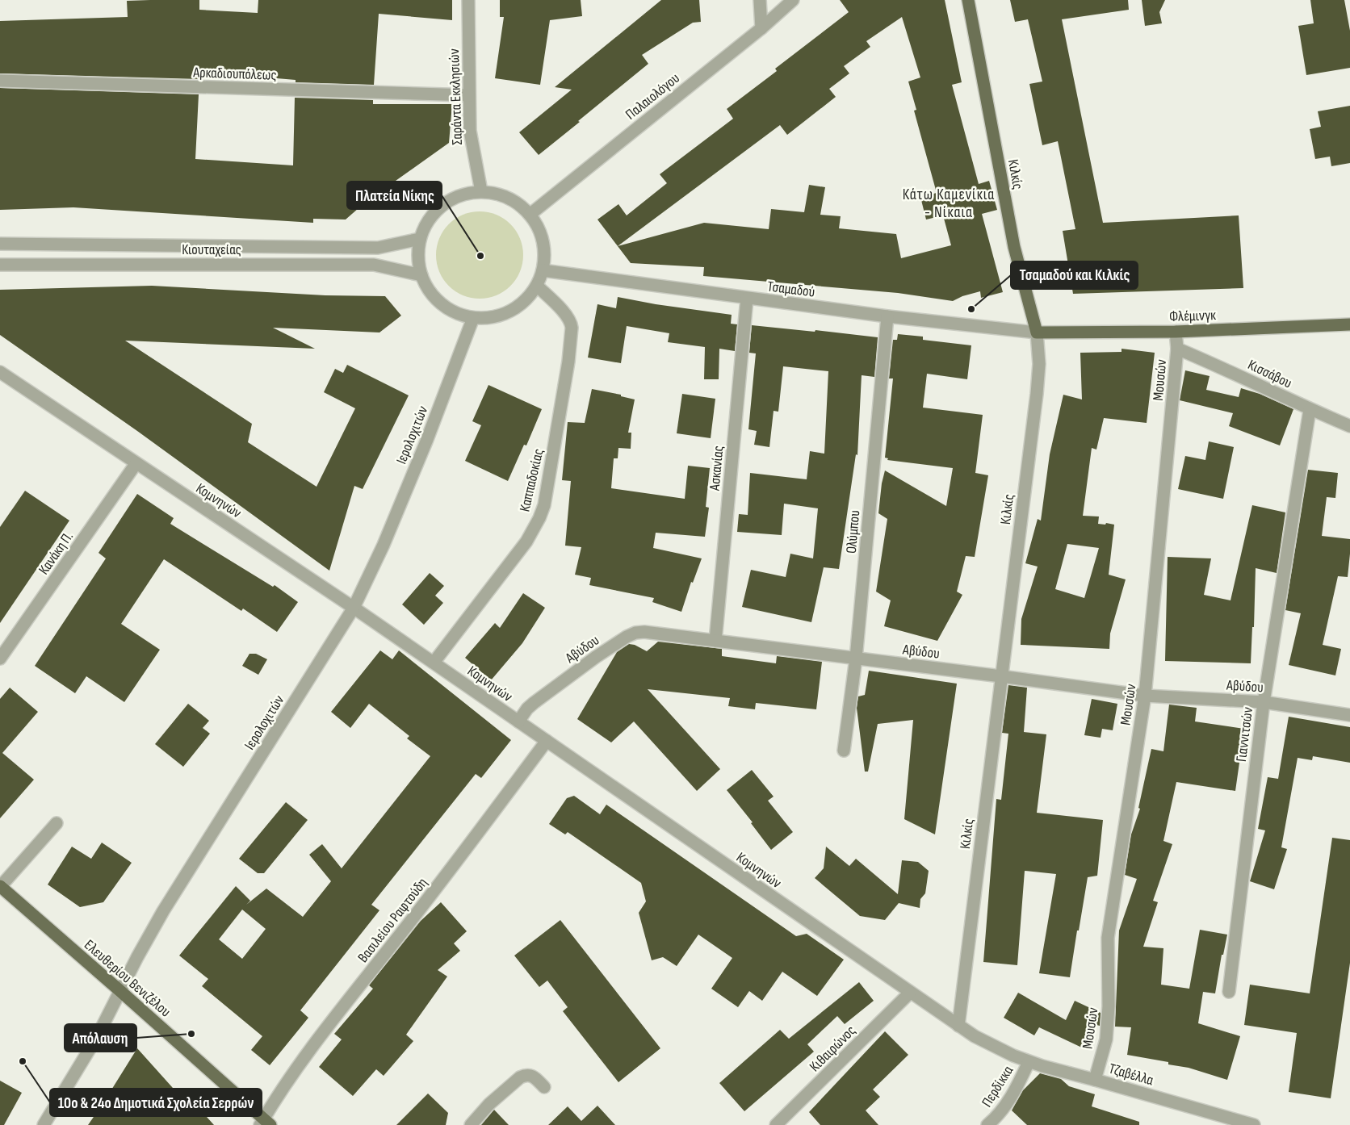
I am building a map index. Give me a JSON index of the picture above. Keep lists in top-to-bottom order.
{
  "streets": {
    "main road": ["Κιλκίς", "Φλέμινγκ", "Ελευθερίου Βενιζέλου"],
    "street": [
      "Αρκαδιουπόλεως",
      "Παλαιολόγου",
      "Σαράντα Εκκλησιών",
      "Κιουταχείας",
      "Τσαμαδού",
      "Κισσάβου",
      "Μουσών",
      "Ιερολοχιτών",
      "Ασκανίας",
      "Καππαδοκίας",
      "Κομνηνών",
      "Ολύμπου",
      "Κανάκη Π.",
      "Αβύδου",
      "Γιαννιτσών",
      "Βασιλείου Ραφτούδη",
      "Κιθαιρώνος",
      "Τζαβέλλα",
      "Περδίκκα"
    ]
  },
  "crossings": [
    ["Αρκαδιουπόλεως", "Σαράντα Εκκλησιών"],
    ["Παλαιολόγου", "Σαράντα Εκκλησιών"],
    ["Παλαιολόγου", "Κιουταχείας"],
    ["Παλαιολόγου", "Τσαμαδού"],
    ["Παλαιολόγου", "Ιερολοχιτών"],
    ["Παλαιολόγου", "Καππαδοκίας"],
    ["Σαράντα Εκκλησιών", "Κιουταχείας"],
    ["Σαράντα Εκκλησιών", "Τσαμαδού"],
    ["Σαράντα Εκκλησιών", "Ιερολοχιτών"],
    ["Σαράντα Εκκλησιών", "Καππαδοκίας"],
    ["Κιλκίς", "Τσαμαδού"],
    ["Κιλκίς", "Φλέμινγκ"],
    ["Κιλκίς", "Κομνηνών"],
    ["Κιλκίς", "Αβύδου"],
    ["Κιλκίς", "Τζαβέλλα"],
    ["Κιουταχείας", "Τσαμαδού"],
    ["Κιουταχείας", "Ιερολοχιτών"],
    ["Κιουταχείας", "Καππαδοκίας"],
    ["Τσαμαδού", "Φλέμινγκ"],
    ["Τσαμαδού", "Ιερολοχιτών"],
    ["Τσαμαδού", "Ασκανίας"],
    ["Τσαμαδού", "Καππαδοκίας"],
    ["Τσαμαδού", "Ολύμπου"],
    ["Φλέμινγκ", "Μουσών"],
    ["Κισσάβου", "Μουσών"],
    ["Κισσάβου", "Γιαννιτσών"],
    ["Μουσών", "Αβύδου"],
    ["Μουσών", "Τζαβέλλα"],
    ["Ιερολοχιτών", "Καππαδοκίας"],
    ["Ιερολοχιτών", "Κομνηνών"],
    ["Ιερολοχιτών", "Ελευθερίου Βενιζέλου"],
    ["Ασκανίας", "Αβύδου"],
    ["Καππαδοκίας", "Κομνηνών"],
    ["Κομνηνών", "Κανάκη Π."],
    ["Κομνηνών", "Αβύδου"],
    ["Κομνηνών", "Βασιλείου Ραφτούδη"],
    ["Κομνηνών", "Κιθαιρώνος"],
    ["Κομνηνών", "Τζαβέλλα"],
    ["Ολύμπου", "Αβύδου"],
    ["Αβύδου", "Γιαννιτσών"],
    ["Βασιλείου Ραφτούδη", "Ελευθερίου Βενιζέλου"],
    ["Τζαβέλλα", "Περδίκκα"]
  ],
  "districts": ["Κάτω Καμενίκια - Νίκαια"],
  "places": [
    "Πλατεία Νίκης",
    "Τσαμαδού και Κιλκίς",
    "Απόλαυση",
    "10ο & 24ο Δημοτικά Σχολεία Σερρών"
  ]
}
